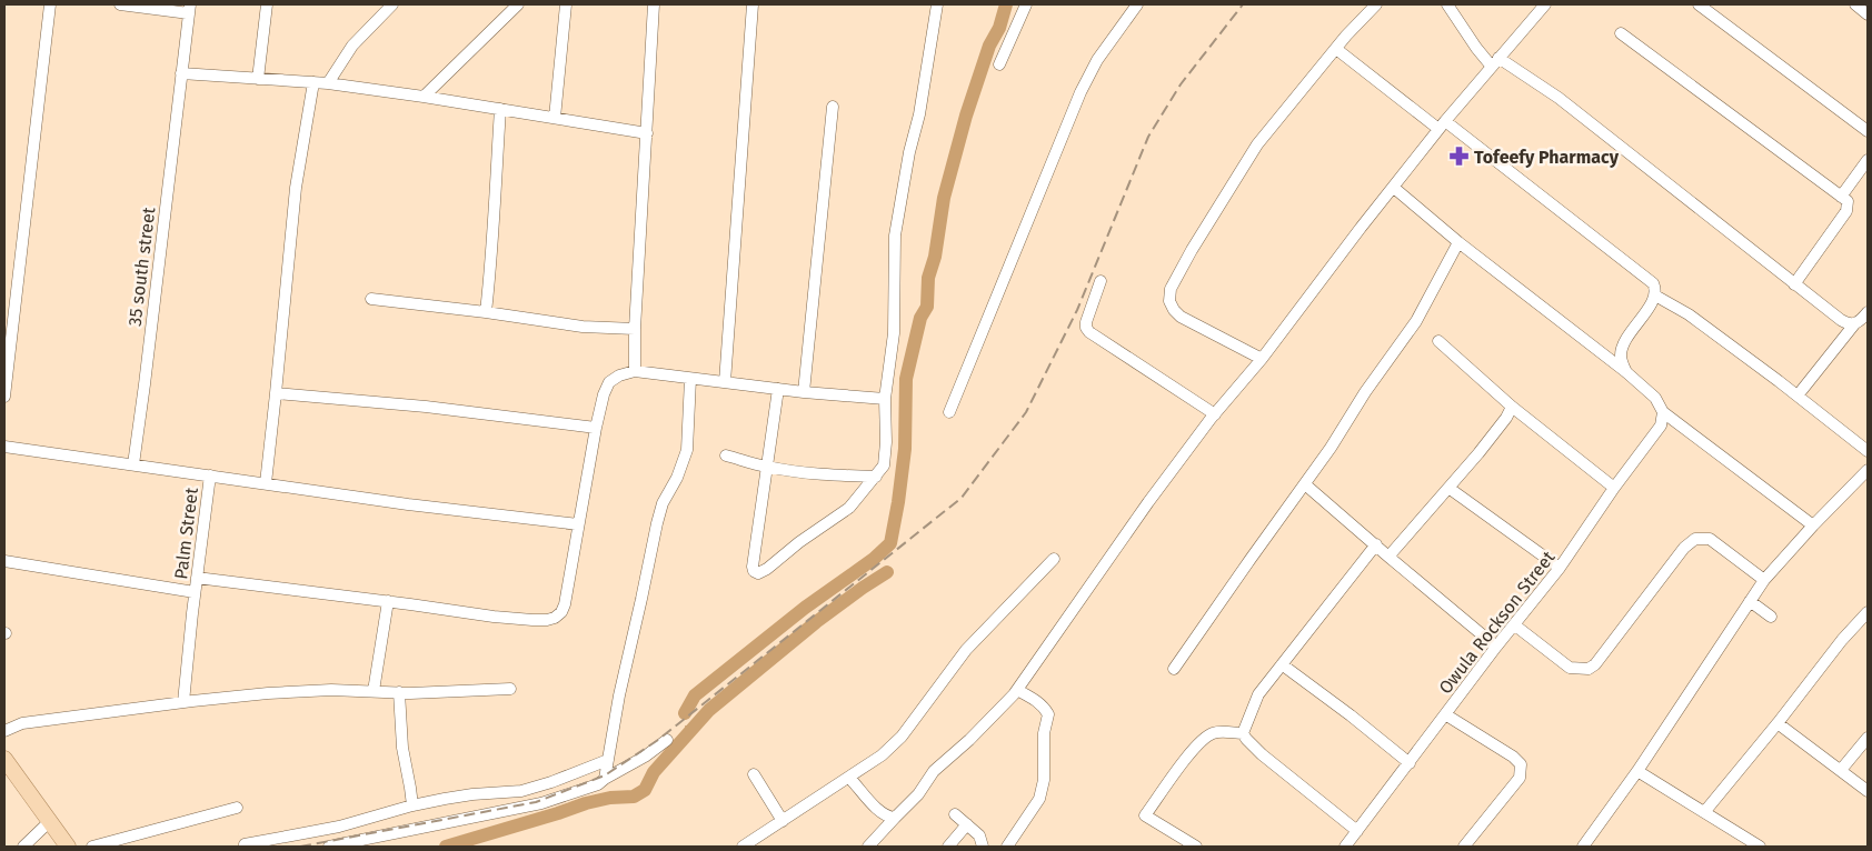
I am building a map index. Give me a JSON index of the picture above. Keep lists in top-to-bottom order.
{
  "streets": {
    "street": ["35 south street", "Palm Street", "Owula Rockson Street"]
  },
  "crossings": [
    ["35 south street", "Palm Street"]
  ],
  "places": {
    "pharmacy": ["Tofeefy Pharmacy"]
  }
}
